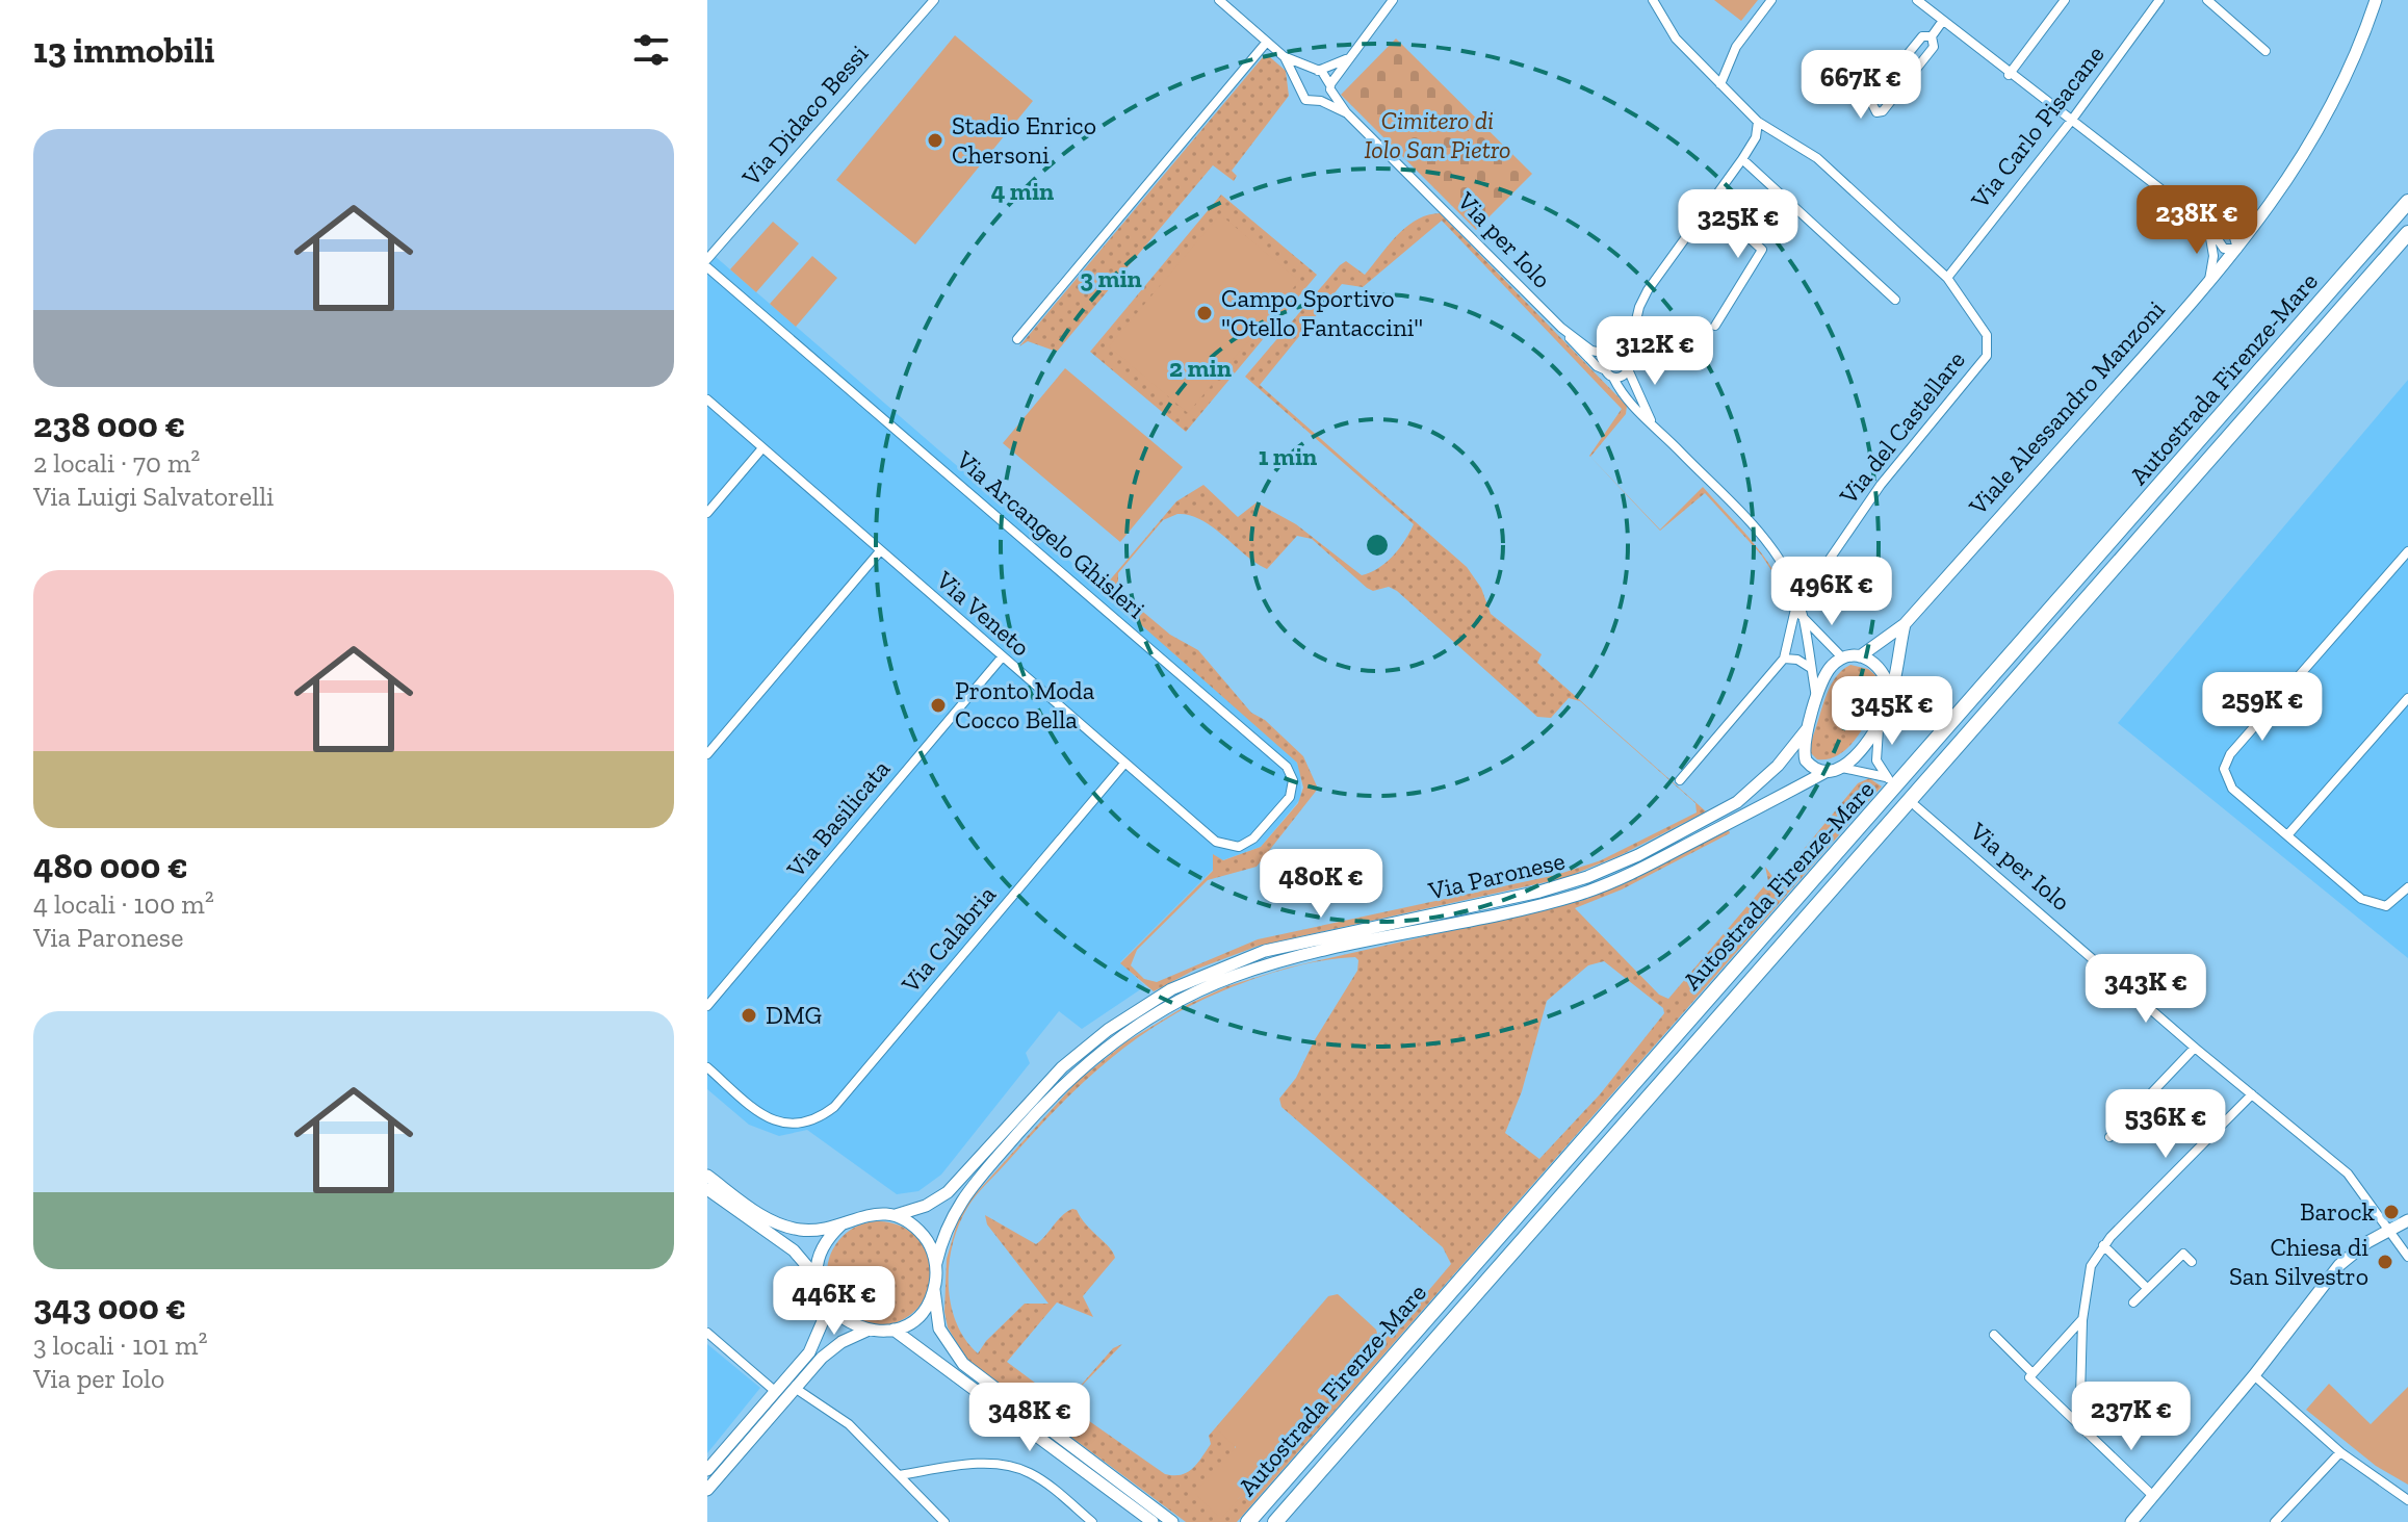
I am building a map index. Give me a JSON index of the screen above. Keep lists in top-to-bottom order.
{
  "streets": {
    "highway": ["Autostrada Firenze-Mare"],
    "street": [
      "Via Didaco Bessi",
      "Via Carlo Pisacane",
      "Via per Iolo",
      "Viale Alessandro Manzoni",
      "Via del Castellare",
      "Via Arcangelo Ghisleri",
      "Via Veneto",
      "Via Basilicata",
      "Via Paronese",
      "Via Calabria"
    ]
  },
  "crossings": [
    ["Via Carlo Pisacane", "Via del Castellare"],
    ["Via per Iolo", "Via del Castellare"],
    ["Via Arcangelo Ghisleri", "Via Veneto"],
    ["Via Veneto", "Via Basilicata"],
    ["Via Veneto", "Via Calabria"]
  ],
  "parks": ["Cimitero di Iolo San Pietro"],
  "places": [
    "Stadio Enrico Chersoni",
    "Campo Sportivo \"Otello Fantaccini\"",
    "Pronto Moda Cocco Bella",
    "DMG",
    "Barock",
    "Chiesa di San Silvestro"
  ],
  "page": {
    "heading": "13 immobili",
    "price": [
      "667K €",
      "238K €",
      "325K €",
      "312K €",
      "496K €",
      "259K €",
      "345K €",
      "480K €",
      "343K €",
      "536K €",
      "446K €",
      "237K €",
      "348K €"
    ],
    "list": [
      {
        "name": "238 000 €",
        "note": "2 locali · 70 m² · Via Luigi Salvatorelli"
      },
      {
        "name": "480 000 €",
        "note": "4 locali · 100 m² · Via Paronese"
      },
      {
        "name": "343 000 €",
        "note": "3 locali · 101 m² · Via per Iolo"
      }
    ]
  },
  "rings": [
    "4 min",
    "3 min",
    "2 min",
    "1 min"
  ]
}
